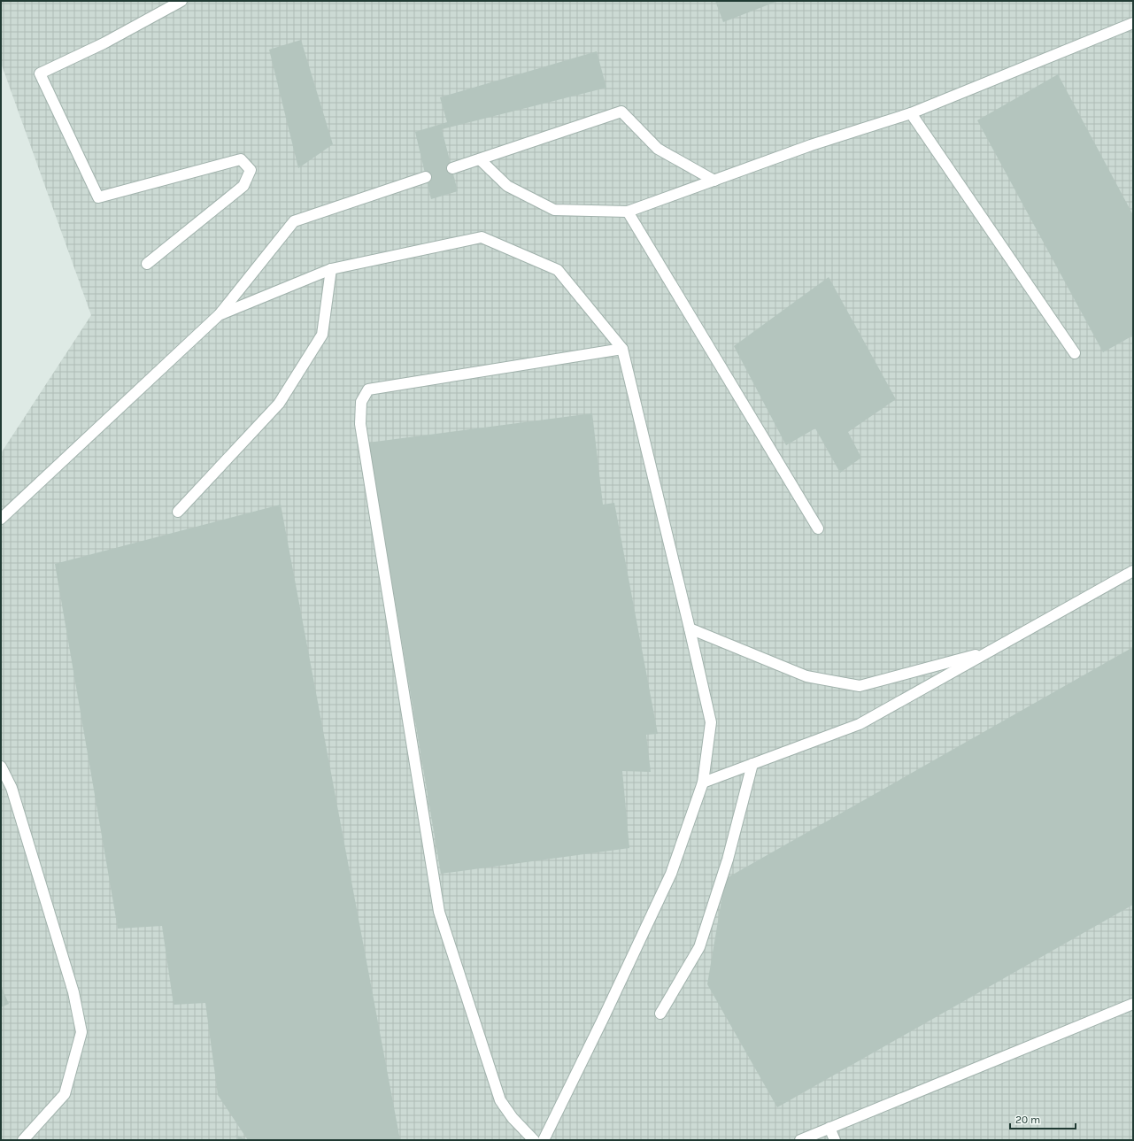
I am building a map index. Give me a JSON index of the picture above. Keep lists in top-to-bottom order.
{
  "scale_bar": "20 m"
}
